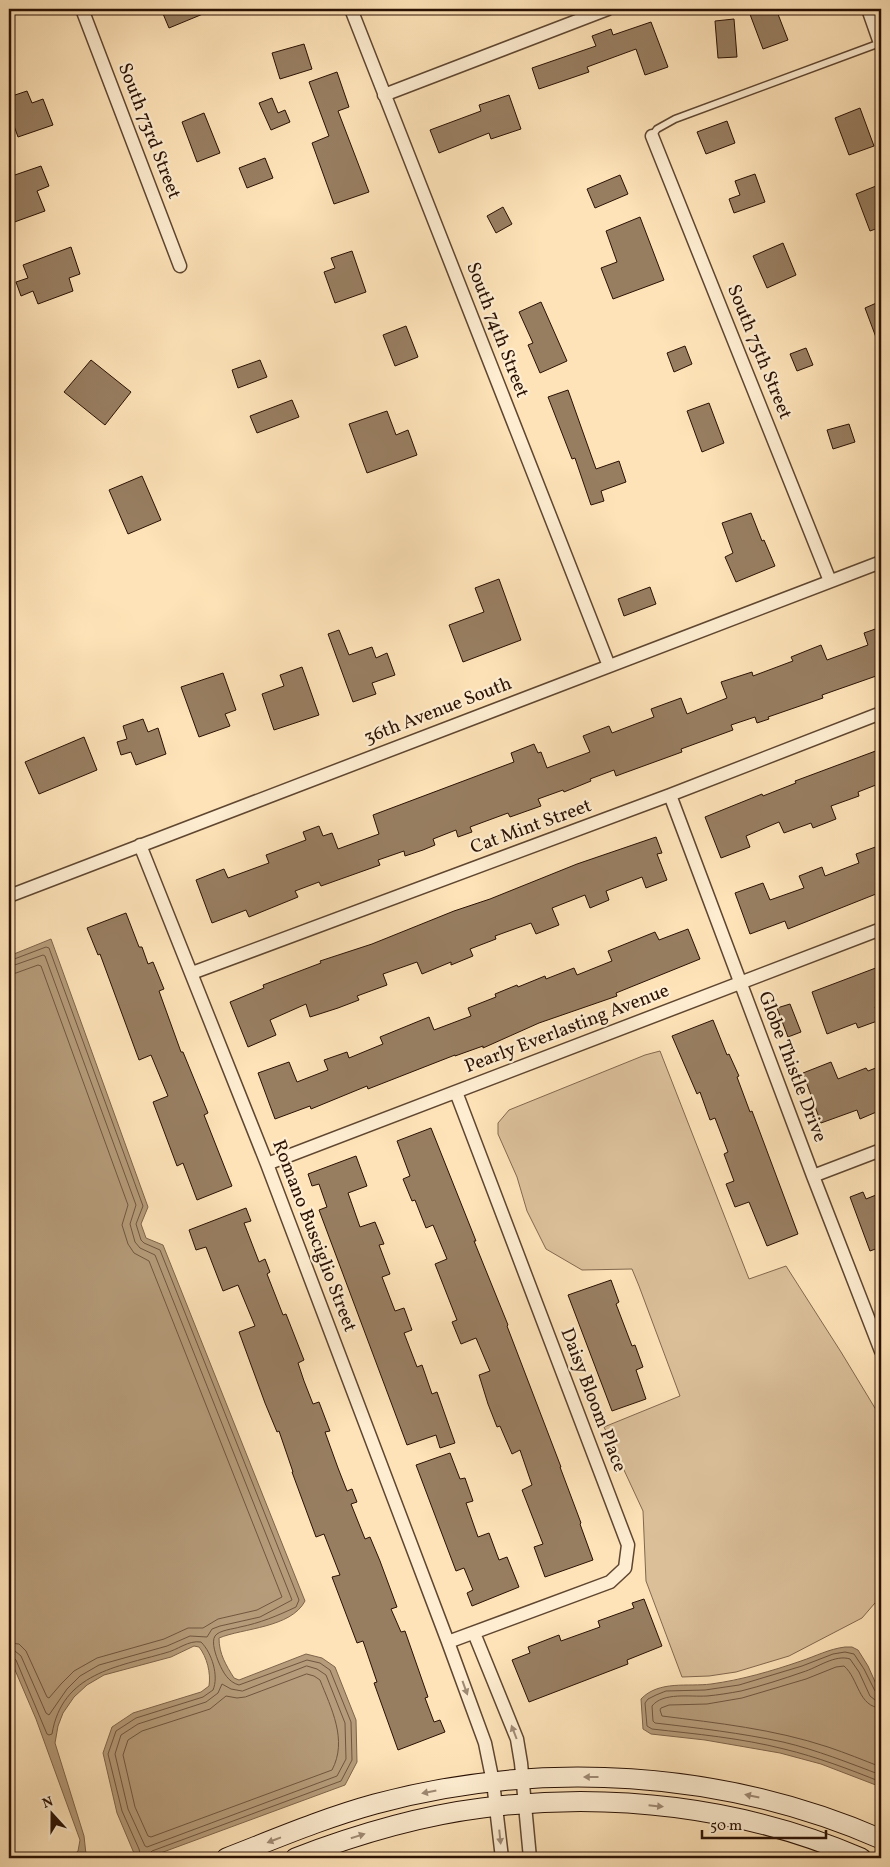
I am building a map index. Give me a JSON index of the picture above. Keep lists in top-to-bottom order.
{
  "streets": {
    "street": [
      "South 73rd Street",
      "South 74th Street",
      "South 75th Street",
      "36th Avenue South",
      "Cat Mint Street",
      "Pearly Everlasting Avenue",
      "Globe Thistle Drive",
      "Romano Busciglio Street",
      "Daisy Bloom Place"
    ]
  },
  "crossings": [
    ["South 74th Street", "36th Avenue South"],
    ["South 75th Street", "36th Avenue South"],
    ["36th Avenue South", "Romano Busciglio Street"],
    ["Cat Mint Street", "Globe Thistle Drive"],
    ["Cat Mint Street", "Romano Busciglio Street"],
    ["Pearly Everlasting Avenue", "Globe Thistle Drive"],
    ["Pearly Everlasting Avenue", "Romano Busciglio Street"],
    ["Pearly Everlasting Avenue", "Daisy Bloom Place"]
  ],
  "scale_bar": "50 m",
  "north": "top"
}
